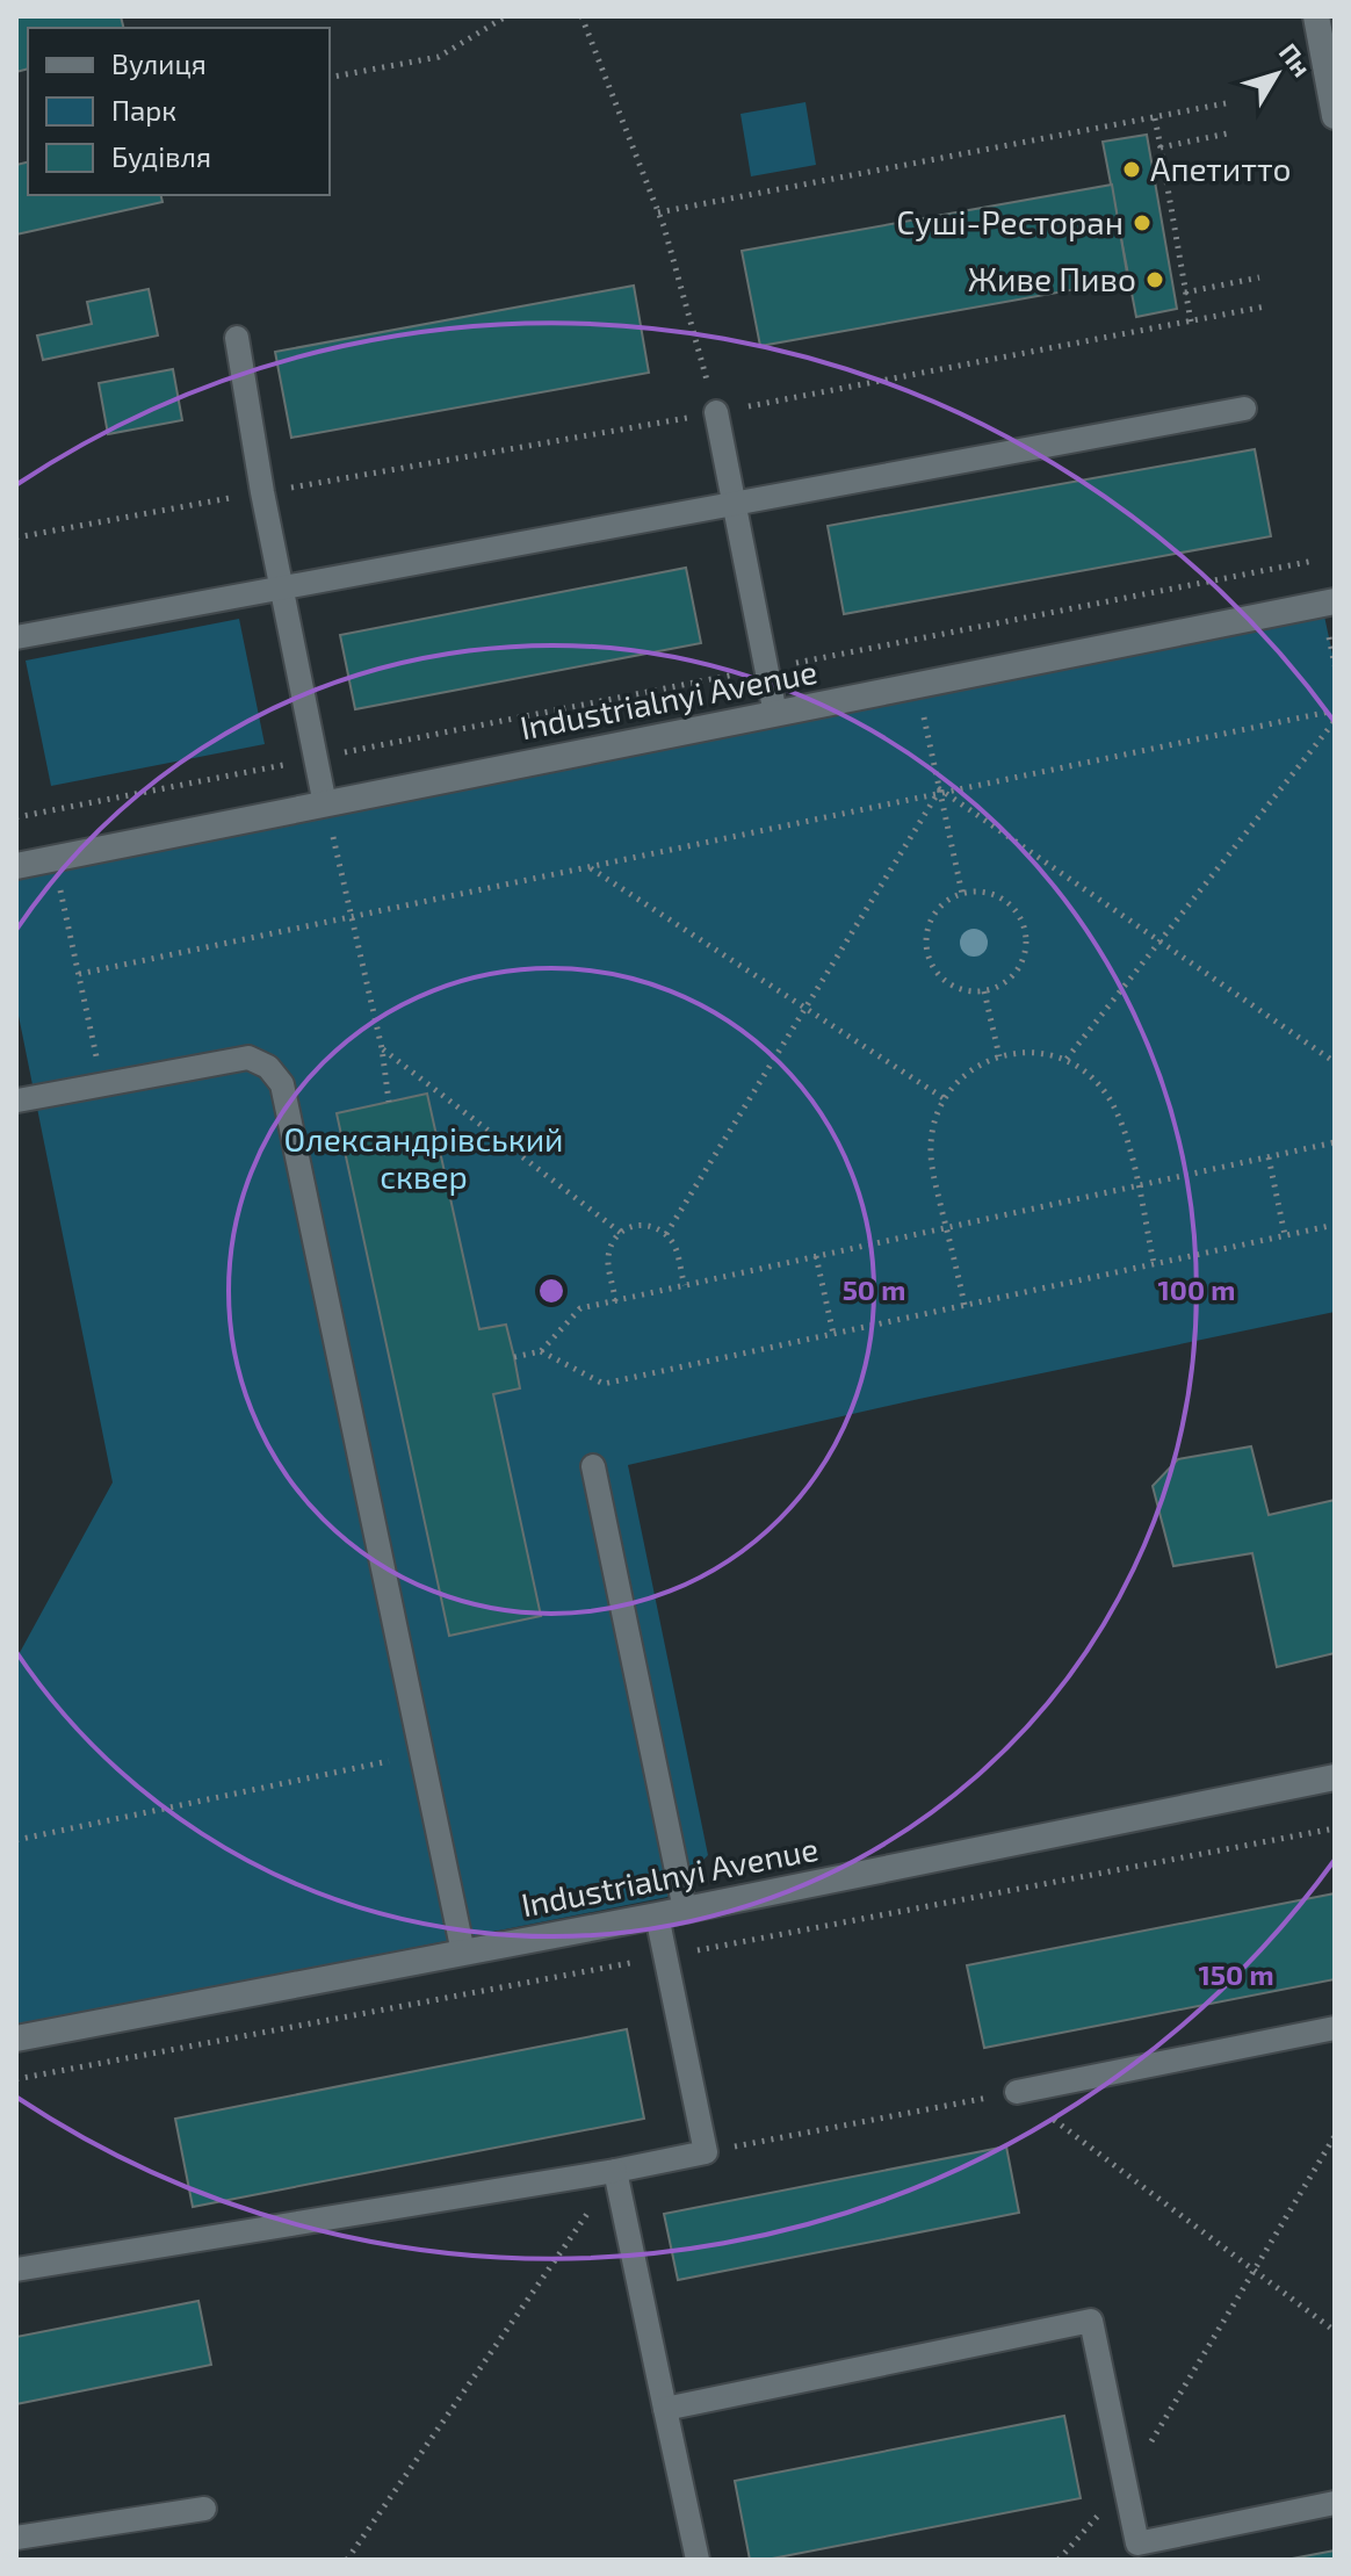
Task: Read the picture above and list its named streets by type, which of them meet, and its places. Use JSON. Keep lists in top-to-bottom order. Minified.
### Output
{"streets":{"street":["Industrialnyi Avenue"]},"parks":["Олександрівський сквер"],"places":["Апетитто","Суші-Ресторан","Живе Пиво"],"legend":["Вулиця","Парк","Будівля"],"north":"top right","rings":["50 m","100 m","150 m"]}
